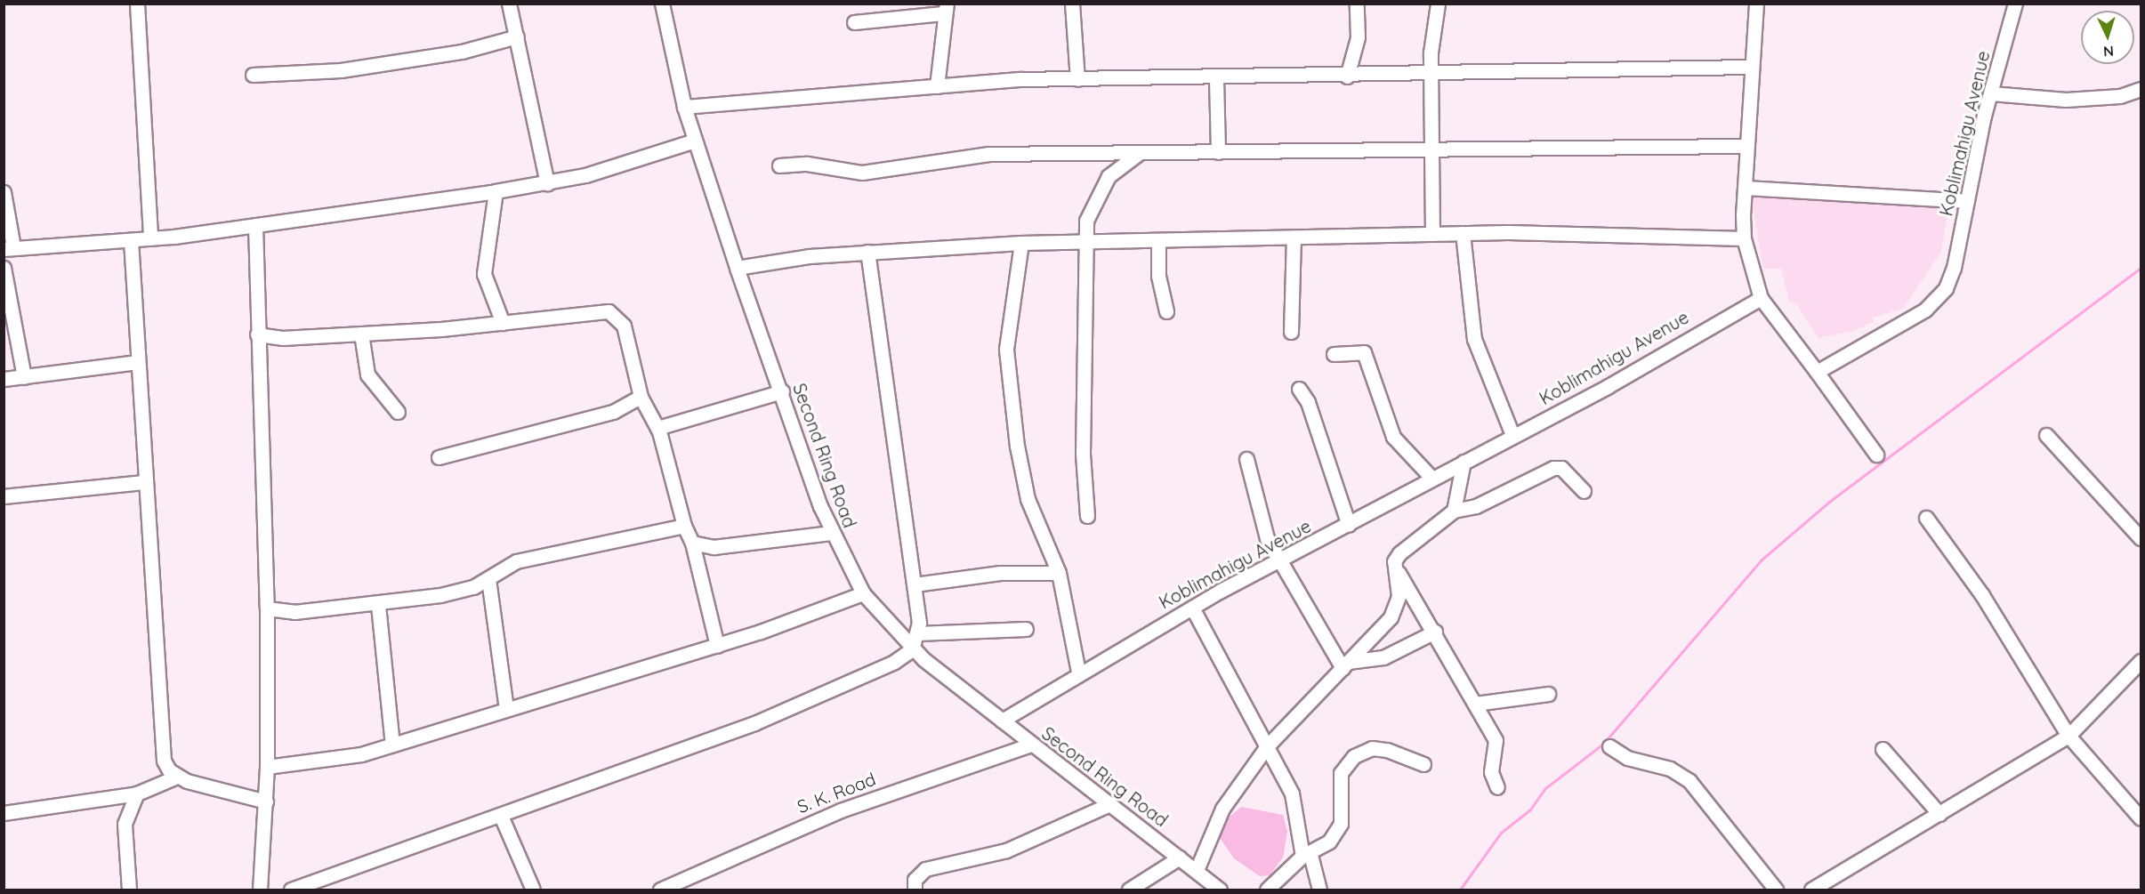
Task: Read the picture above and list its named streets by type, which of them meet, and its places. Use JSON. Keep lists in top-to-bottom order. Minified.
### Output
{"streets":{"street":["Koblimahigu Avenue","Second Ring Road","S. K. Road"]},"crossings":[["Koblimahigu Avenue","Second Ring Road"],["Second Ring Road","S. K. Road"]],"north":"bottom"}
